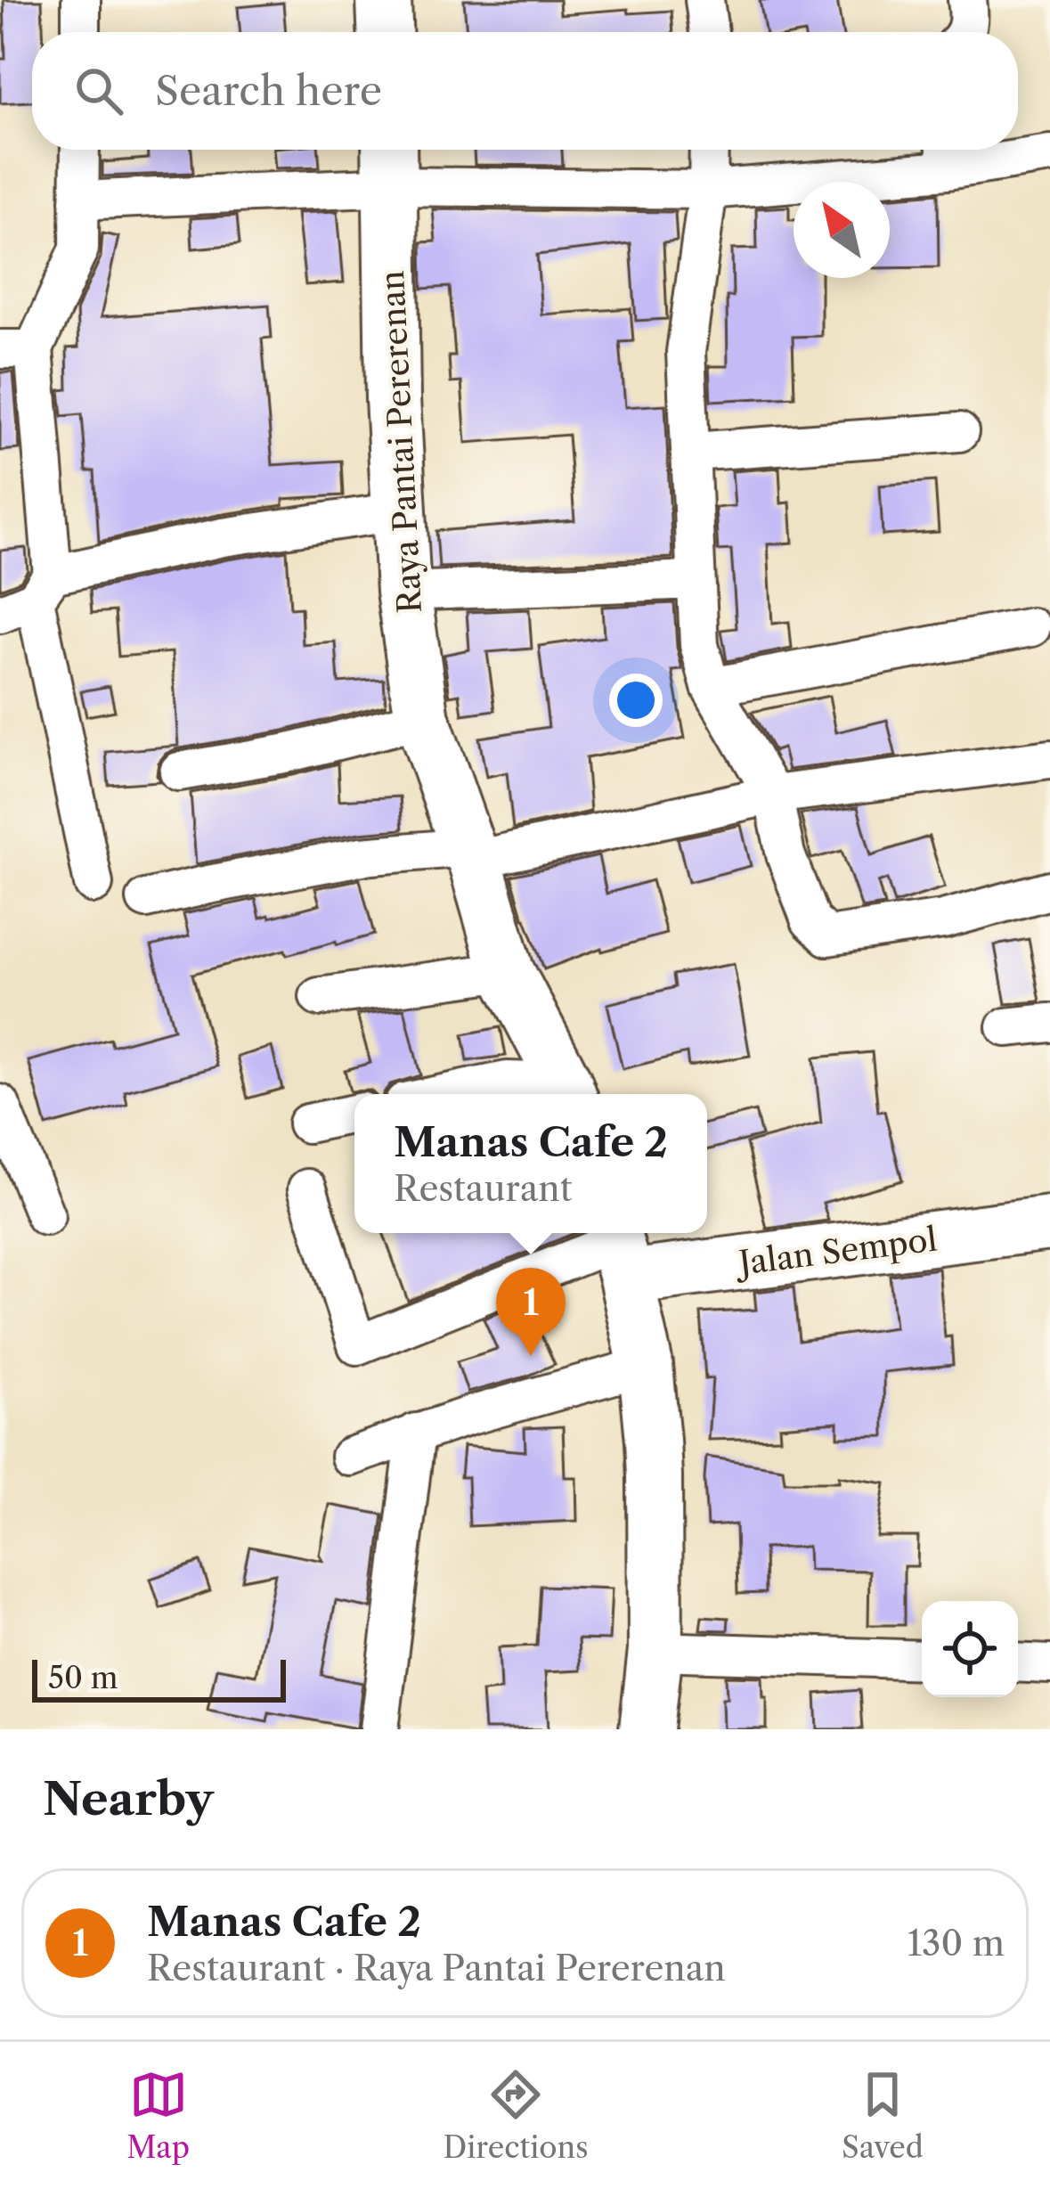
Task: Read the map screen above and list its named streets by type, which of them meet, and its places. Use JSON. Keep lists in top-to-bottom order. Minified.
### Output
{"streets":{"street":["Raya Pantai Pererenan","Jalan Sempol"]},"scale_bar":"50 m","north":"top left","page":{"search":"Search here","popup":["Manas Cafe 2","Restaurant"],"pins":"1","scale":"50 m","heading":"Nearby","list":[{"mark":"1","name":"Manas Cafe 2","note":"Restaurant · Raya Pantai Pererenan","value":"130 m"}],"nav":["Map","Directions","Saved"]}}
